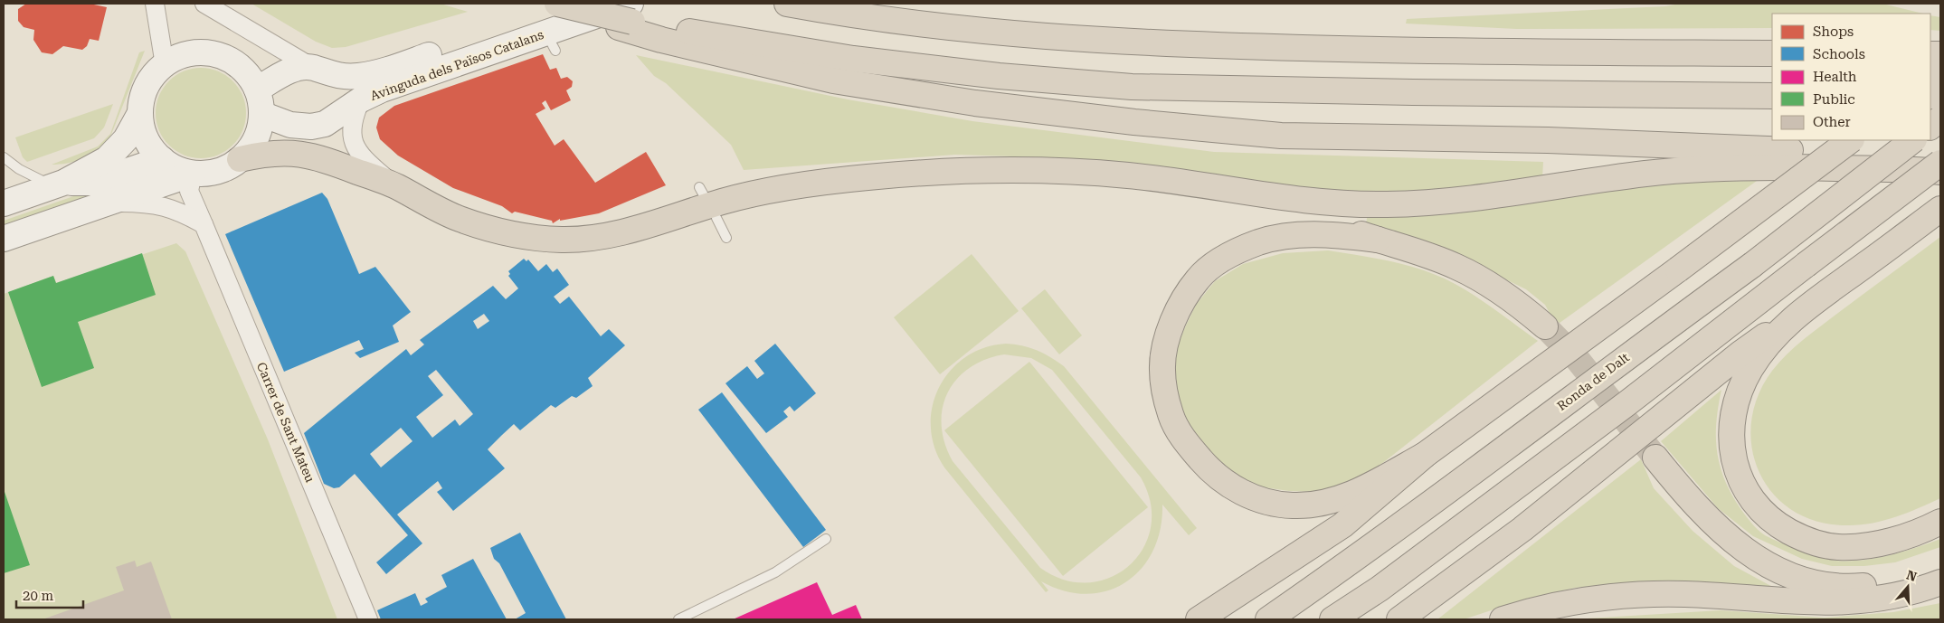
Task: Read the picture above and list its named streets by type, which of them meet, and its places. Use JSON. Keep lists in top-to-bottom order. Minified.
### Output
{"streets":{"highway":["Ronda de Dalt"],"street":["Avinguda dels Països Catalans","Carrer de Sant Mateu"]},"crossings":[["Avinguda dels Països Catalans","Carrer de Sant Mateu"]],"legend":["Shops","Schools","Health","Public","Other"],"scale_bar":"20 m","north":"top"}
